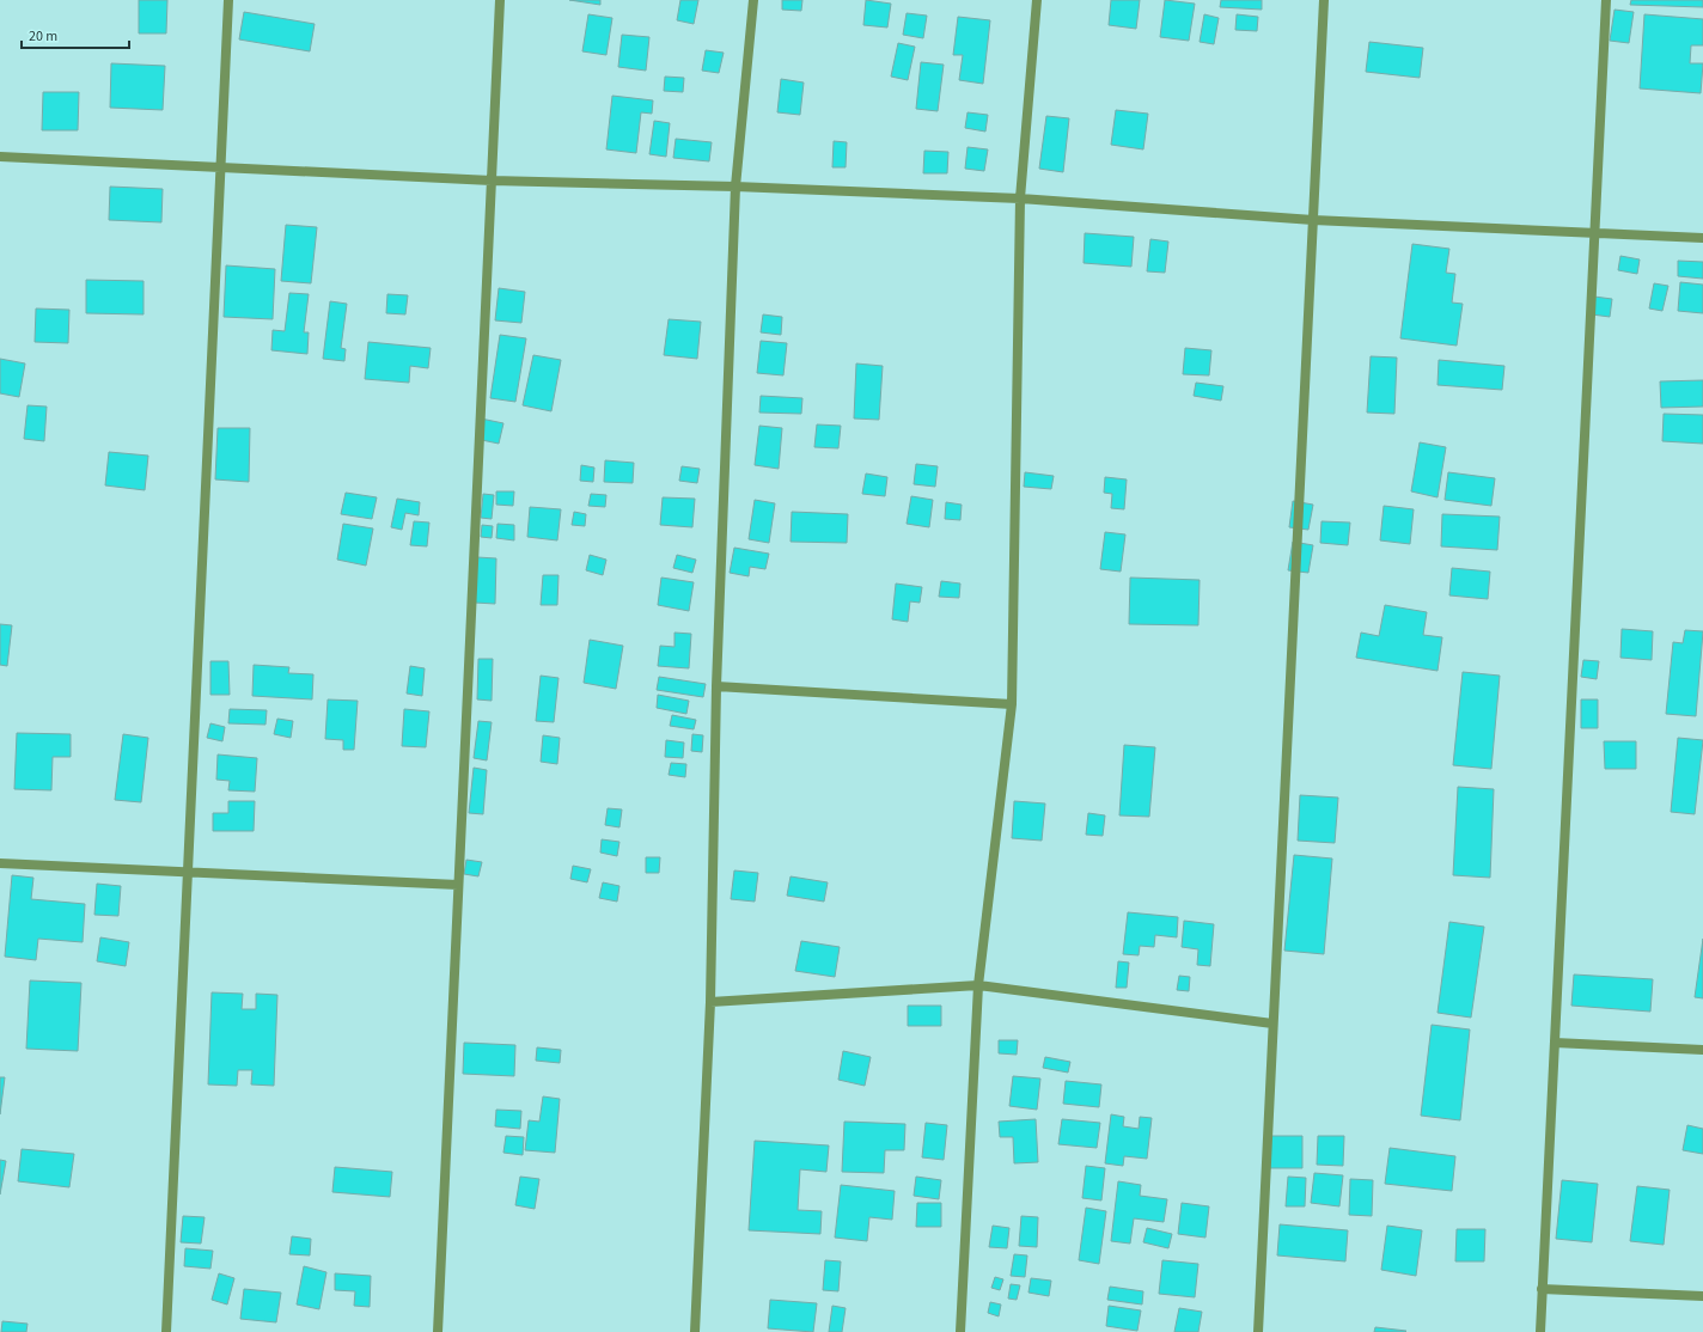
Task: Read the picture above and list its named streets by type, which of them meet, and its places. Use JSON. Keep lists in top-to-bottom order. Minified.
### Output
{"scale_bar":"20 m"}
